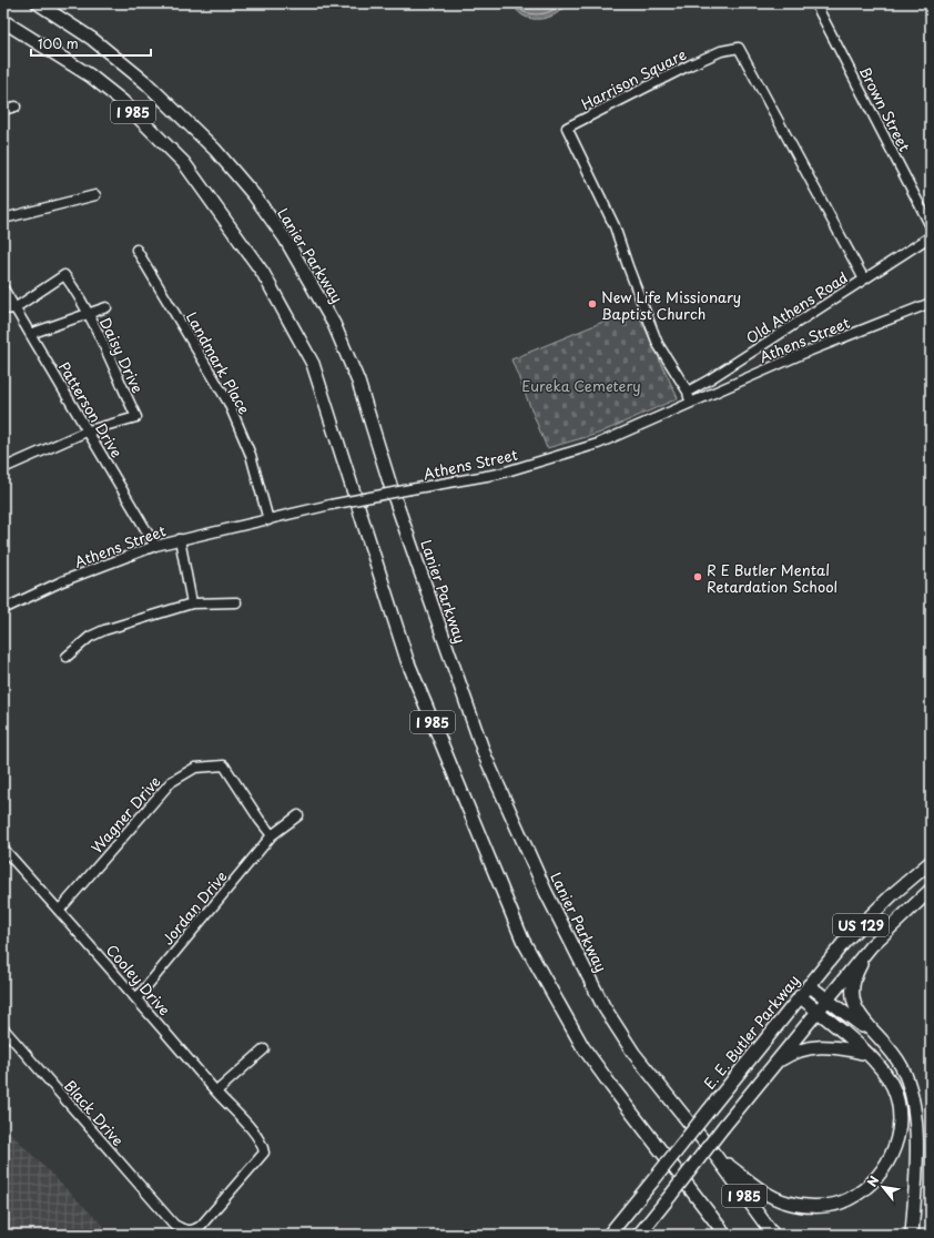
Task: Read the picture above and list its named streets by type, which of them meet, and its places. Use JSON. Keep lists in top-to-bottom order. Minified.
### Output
{"streets":{"highway":["I 985","Lanier Parkway","US 129","E. E. Butler Parkway"],"street":["Harrison Square","Brown Street","Old Athens Road","Athens Street","Daisy Drive","Landmark Place","Patterson Drive","Wagner Drive","Jordan Drive","Cooley Drive","Black Drive"]},"crossings":[["Harrison Square","Old Athens Road"],["Athens Street","Landmark Place"],["Athens Street","Patterson Drive"],["Daisy Drive","Patterson Drive"],["Wagner Drive","Jordan Drive"],["Wagner Drive","Cooley Drive"],["Jordan Drive","Cooley Drive"],["Cooley Drive","Black Drive"]],"parks":["Eureka Cemetery"],"places":["New Life Missionary Baptist Church","R E Butler Mental Retardation School"],"scale_bar":"100 m","north":"top left"}
